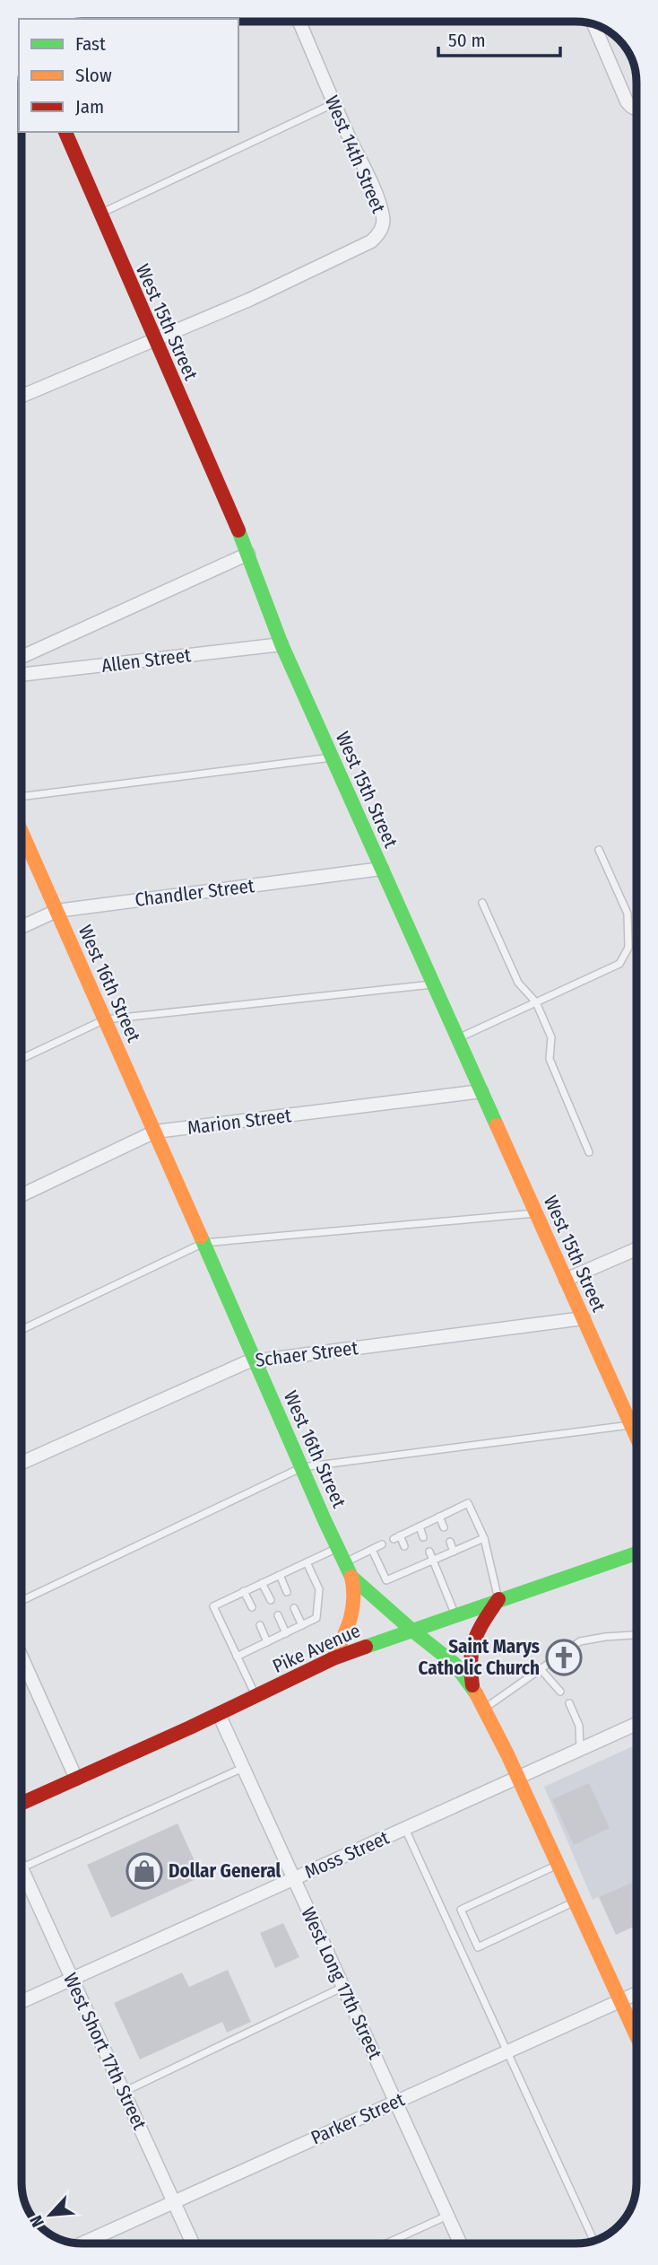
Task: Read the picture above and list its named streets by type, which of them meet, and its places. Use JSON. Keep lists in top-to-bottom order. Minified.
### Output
{"streets":{"street":["West 14th Street","West 15th Street","Allen Street","Chandler Street","West 16th Street","Marion Street","Schaer Street","Pike Avenue","Moss Street","West Long 17th Street","West Short 17th Street","Parker Street"]},"crossings":[["West 14th Street","West 15th Street"],["West 15th Street","Allen Street"],["West 15th Street","Chandler Street"],["West 15th Street","Marion Street"],["West 15th Street","Schaer Street"],["Chandler Street","West 16th Street"],["West 16th Street","Marion Street"],["West 16th Street","Schaer Street"],["West 16th Street","Pike Avenue"],["West 16th Street","Moss Street"],["West 16th Street","Parker Street"],["Pike Avenue","West Long 17th Street"],["Moss Street","West Long 17th Street"],["Moss Street","West Short 17th Street"],["West Long 17th Street","Parker Street"],["West Short 17th Street","Parker Street"]],"places":{"church":["Saint Marys Catholic Church"],"shop":["Dollar General"]},"legend":["Fast","Slow","Jam"],"scale_bar":"50 m","north":"bottom left"}
